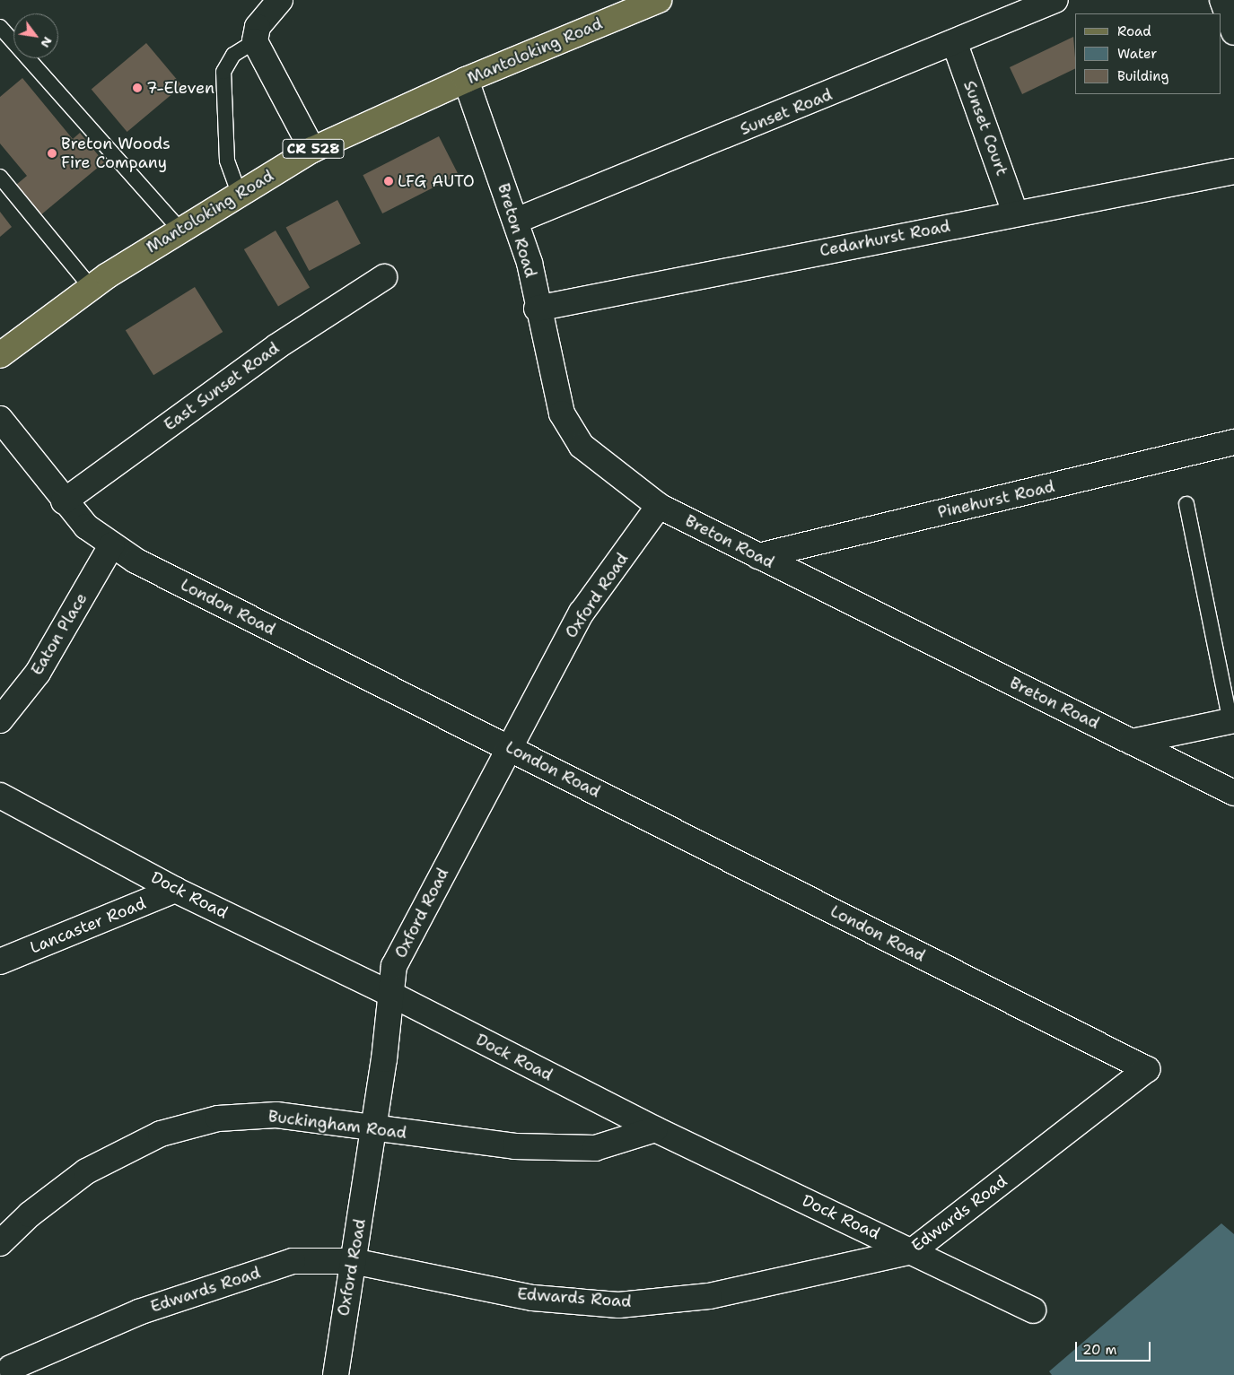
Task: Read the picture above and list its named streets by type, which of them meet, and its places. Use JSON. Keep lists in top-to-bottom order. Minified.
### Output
{"streets":{"main road":["Mantoloking Road","CR 528"],"street":["Sunset Road","Sunset Court","Breton Road","Cedarhurst Road","East Sunset Road","Pinehurst Road","Oxford Road","London Road","Eaton Place","Dock Road","Lancaster Road","Buckingham Road","Edwards Road"]},"crossings":[["Mantoloking Road","Breton Road"],["Sunset Road","Sunset Court"],["Sunset Road","Breton Road"],["Sunset Court","Cedarhurst Road"],["Breton Road","Cedarhurst Road"],["Breton Road","Pinehurst Road"],["Breton Road","Oxford Road"],["East Sunset Road","London Road"],["Oxford Road","London Road"],["Oxford Road","Dock Road"],["Oxford Road","Buckingham Road"],["Oxford Road","Edwards Road"],["London Road","Eaton Place"],["London Road","Edwards Road"],["Dock Road","Lancaster Road"],["Dock Road","Buckingham Road"],["Dock Road","Edwards Road"]],"places":["7-Eleven","Breton Woods Fire Company","LFG AUTO"],"legend":["Road","Water","Building"],"scale_bar":"20 m","north":"bottom right"}
